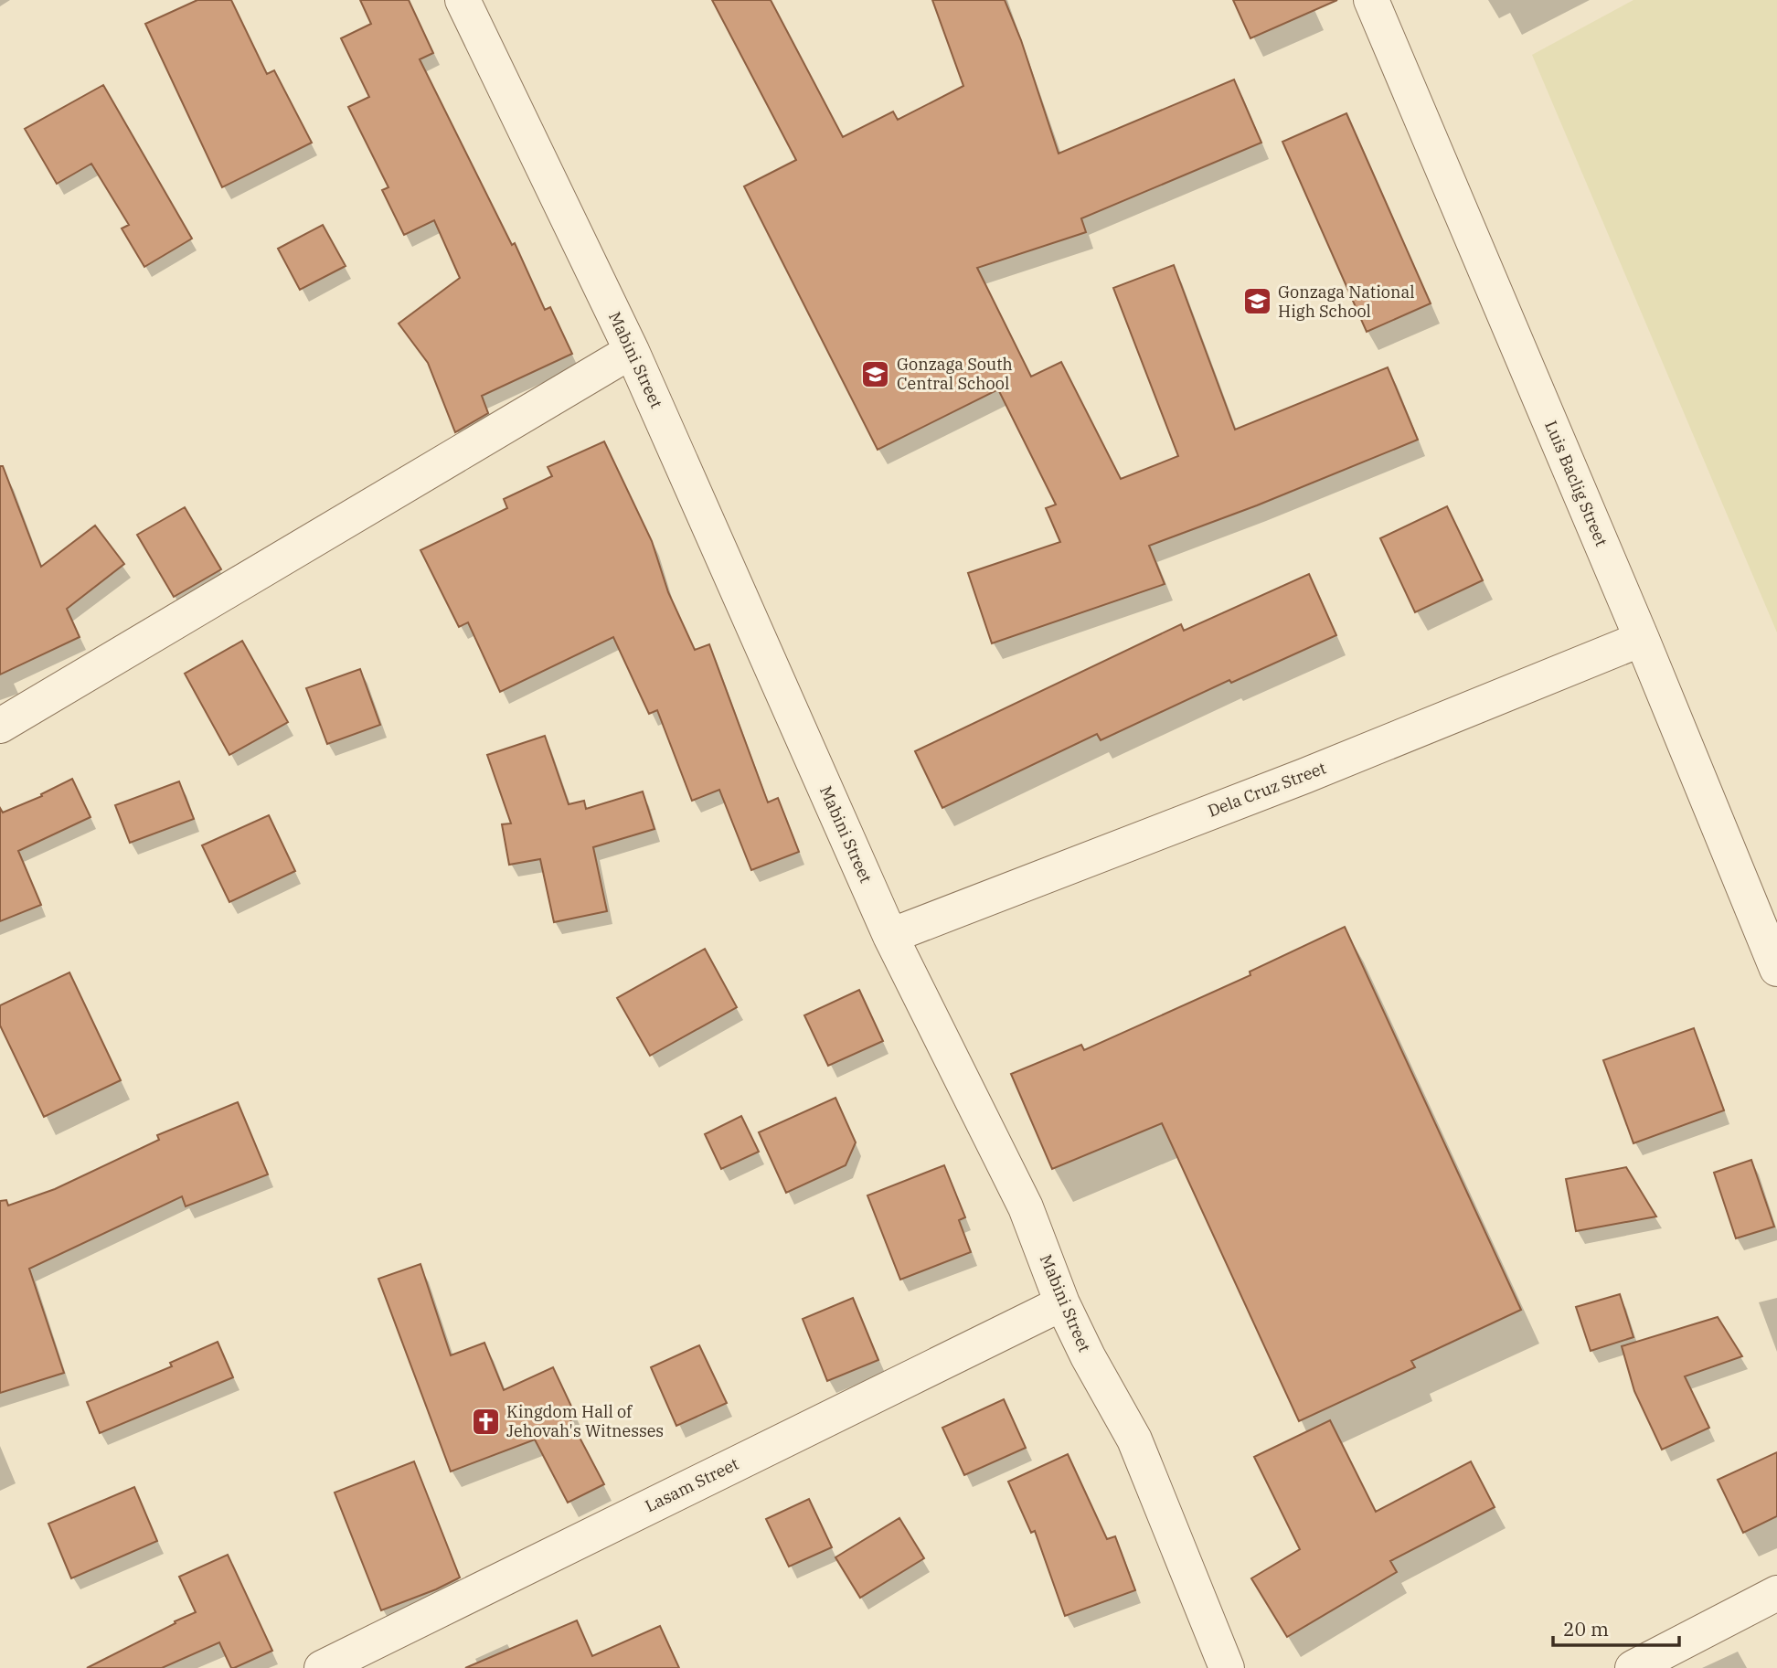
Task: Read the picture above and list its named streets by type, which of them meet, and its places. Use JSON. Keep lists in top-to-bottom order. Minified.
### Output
{"streets":{"street":["Mabini Street","Luis Baclig Street","Dela Cruz Street","Lasam Street"]},"crossings":[["Mabini Street","Dela Cruz Street"],["Mabini Street","Lasam Street"],["Luis Baclig Street","Dela Cruz Street"]],"places":{"school or university":["Gonzaga National High School","Gonzaga South Central School"],"church":["Kingdom Hall of Jehovah's Witnesses"]},"scale_bar":"20 m"}
